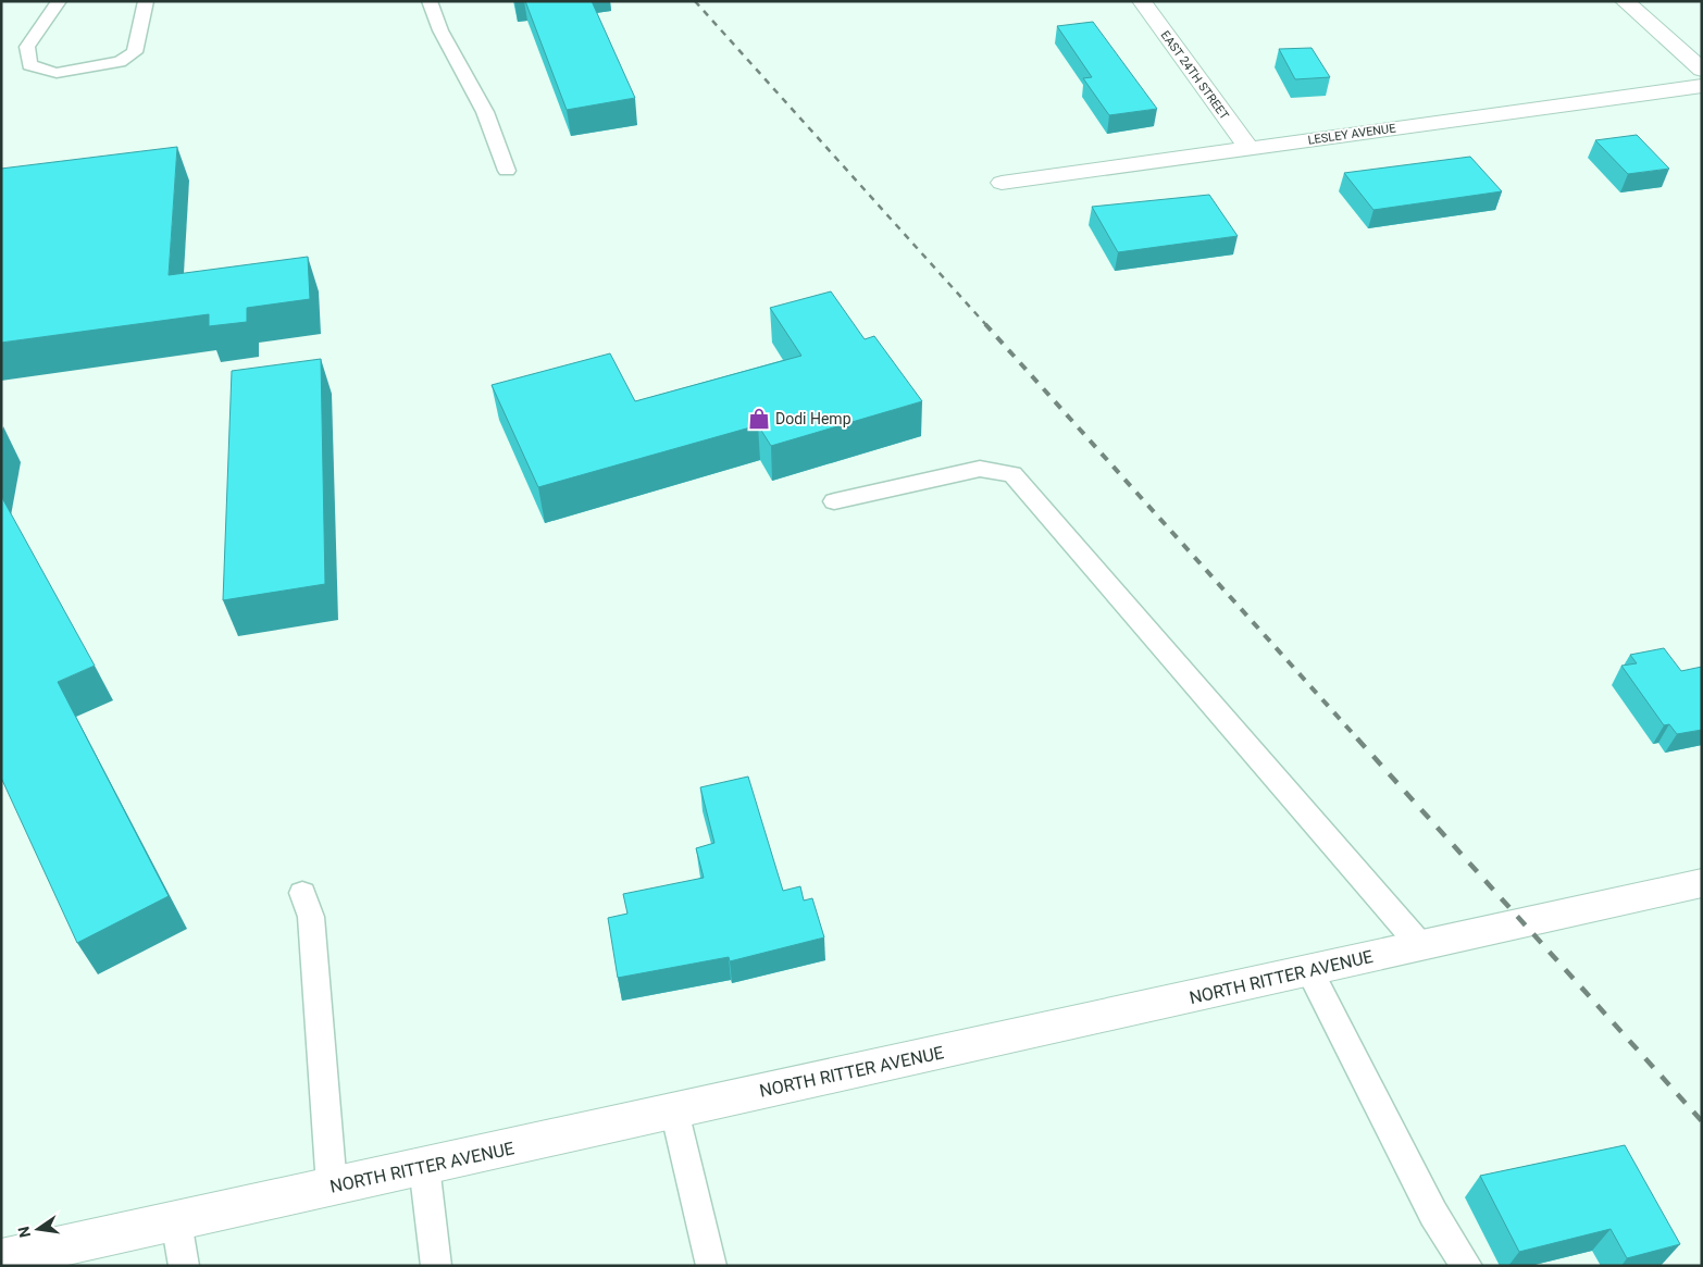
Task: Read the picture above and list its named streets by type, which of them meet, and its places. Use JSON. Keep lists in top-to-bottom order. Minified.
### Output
{"streets":{"street":["EAST 24TH STREET","LESLEY AVENUE","NORTH RITTER AVENUE"]},"crossings":[["EAST 24TH STREET","LESLEY AVENUE"]],"places":{"shop":["Dodi Hemp"]},"north":"left"}
